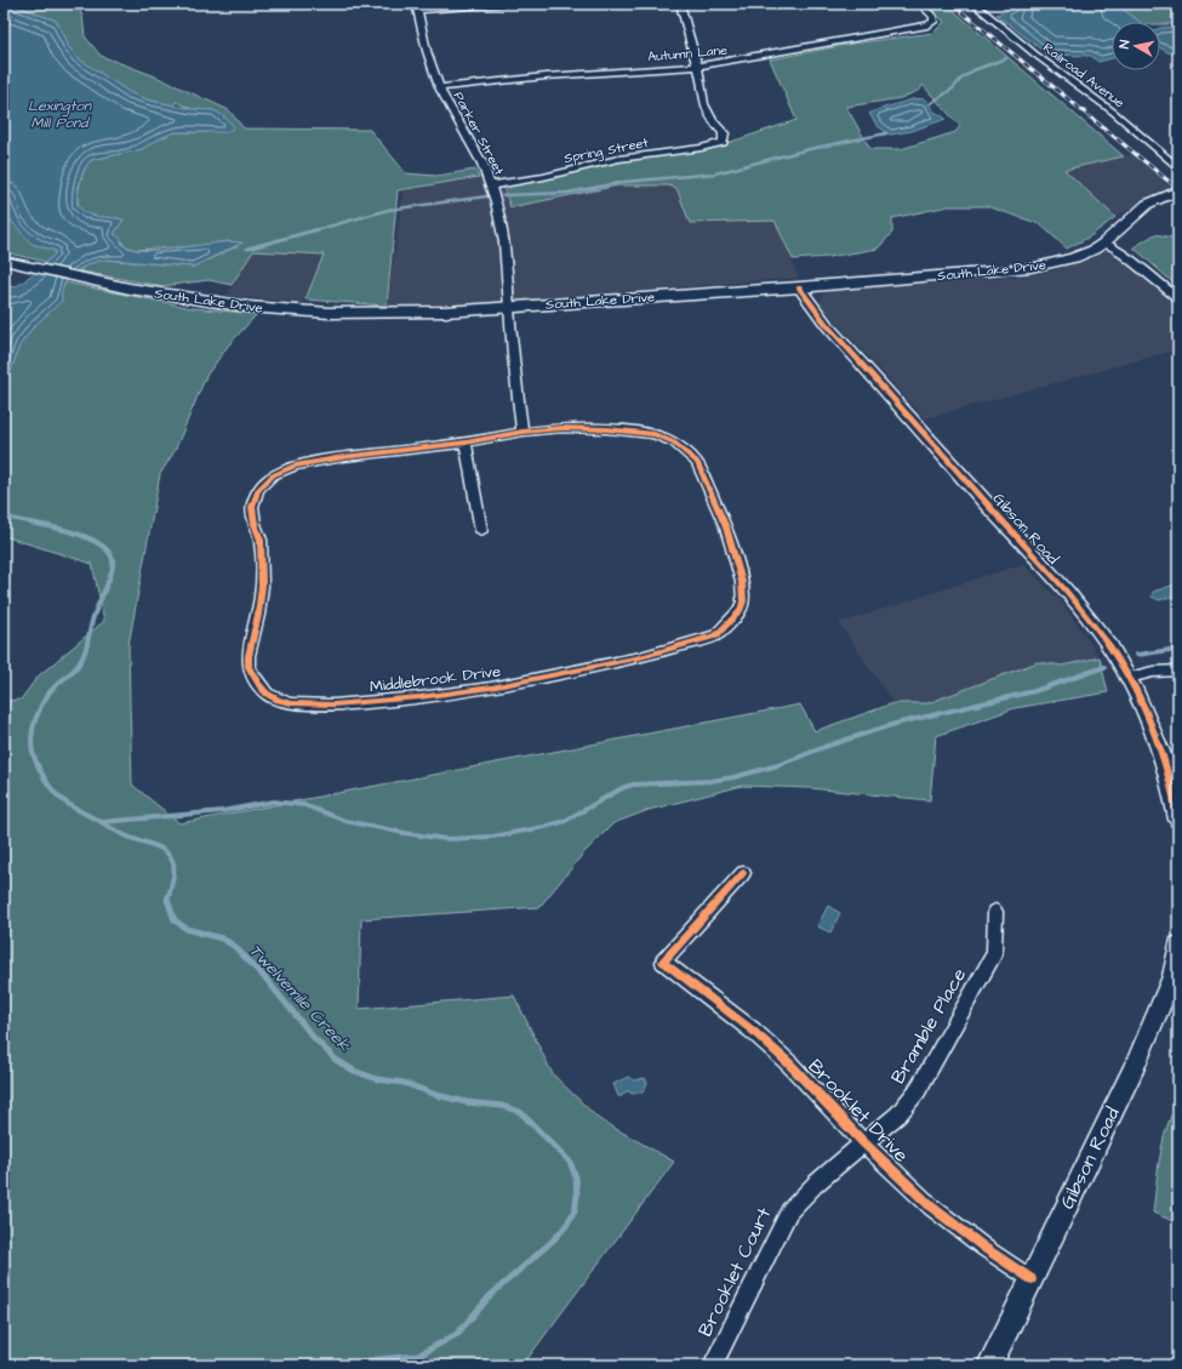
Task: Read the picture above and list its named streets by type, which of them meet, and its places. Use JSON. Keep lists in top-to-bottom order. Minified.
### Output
{"streets":{"main road":["South Lake Drive"],"street":["Autumn Lane","Railroad Avenue","Parker Street","Spring Street","Gibson Road","Middlebrook Drive","Bramble Place","Brooklet Drive","Brooklet Court"]},"crossings":[["Autumn Lane","Parker Street"],["Autumn Lane","Spring Street"],["Parker Street","Spring Street"],["Parker Street","South Lake Drive"],["South Lake Drive","Gibson Road"],["Gibson Road","Brooklet Drive"],["Bramble Place","Brooklet Drive"],["Bramble Place","Brooklet Court"],["Brooklet Drive","Brooklet Court"]],"water":["Lexington Mill Pond","Twelvemile Creek"],"north":"left"}
